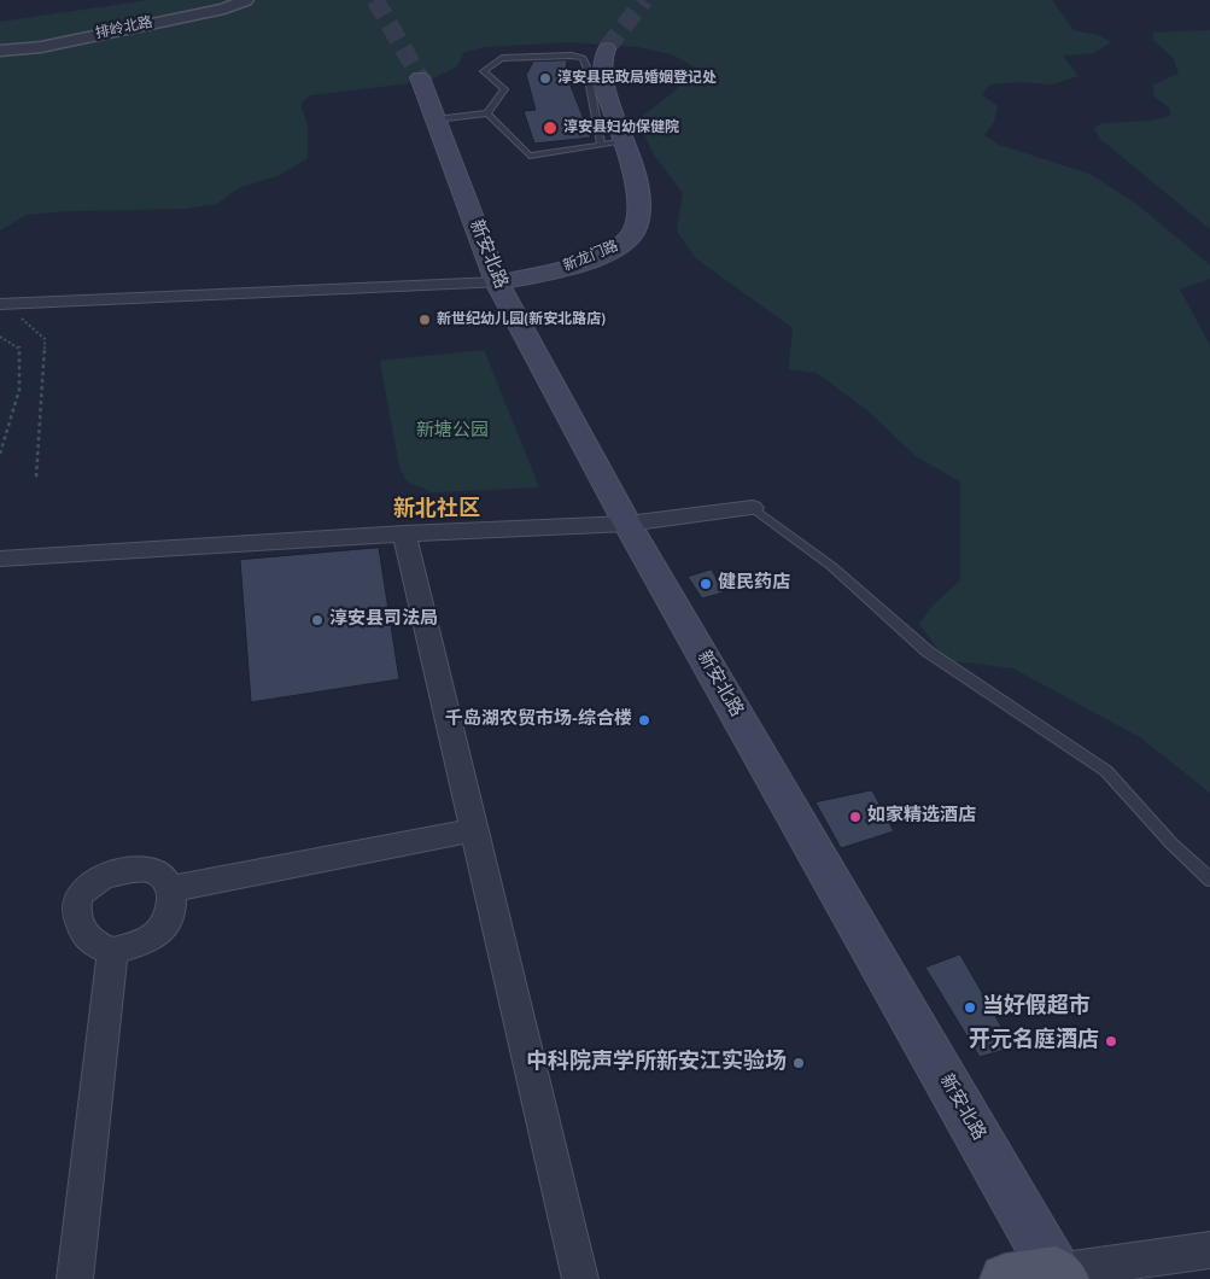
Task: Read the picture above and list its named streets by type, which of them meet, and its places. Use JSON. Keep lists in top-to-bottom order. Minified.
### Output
{"streets":{"main road":["新安北路","新龙门路"],"street":["排岭北路"]},"crossings":[["新安北路","新龙门路"]],"districts":["新北社区"],"parks":["新塘公园"],"places":["淳安县民政局婚姻登记处","淳安县妇幼保健院","新世纪幼儿园(新安北路店)","健民药店","淳安县司法局","千岛湖农贸市场-综合楼","如家精选酒店","当好假超市","开元名庭酒店","中科院声学所新安江实验场"]}
